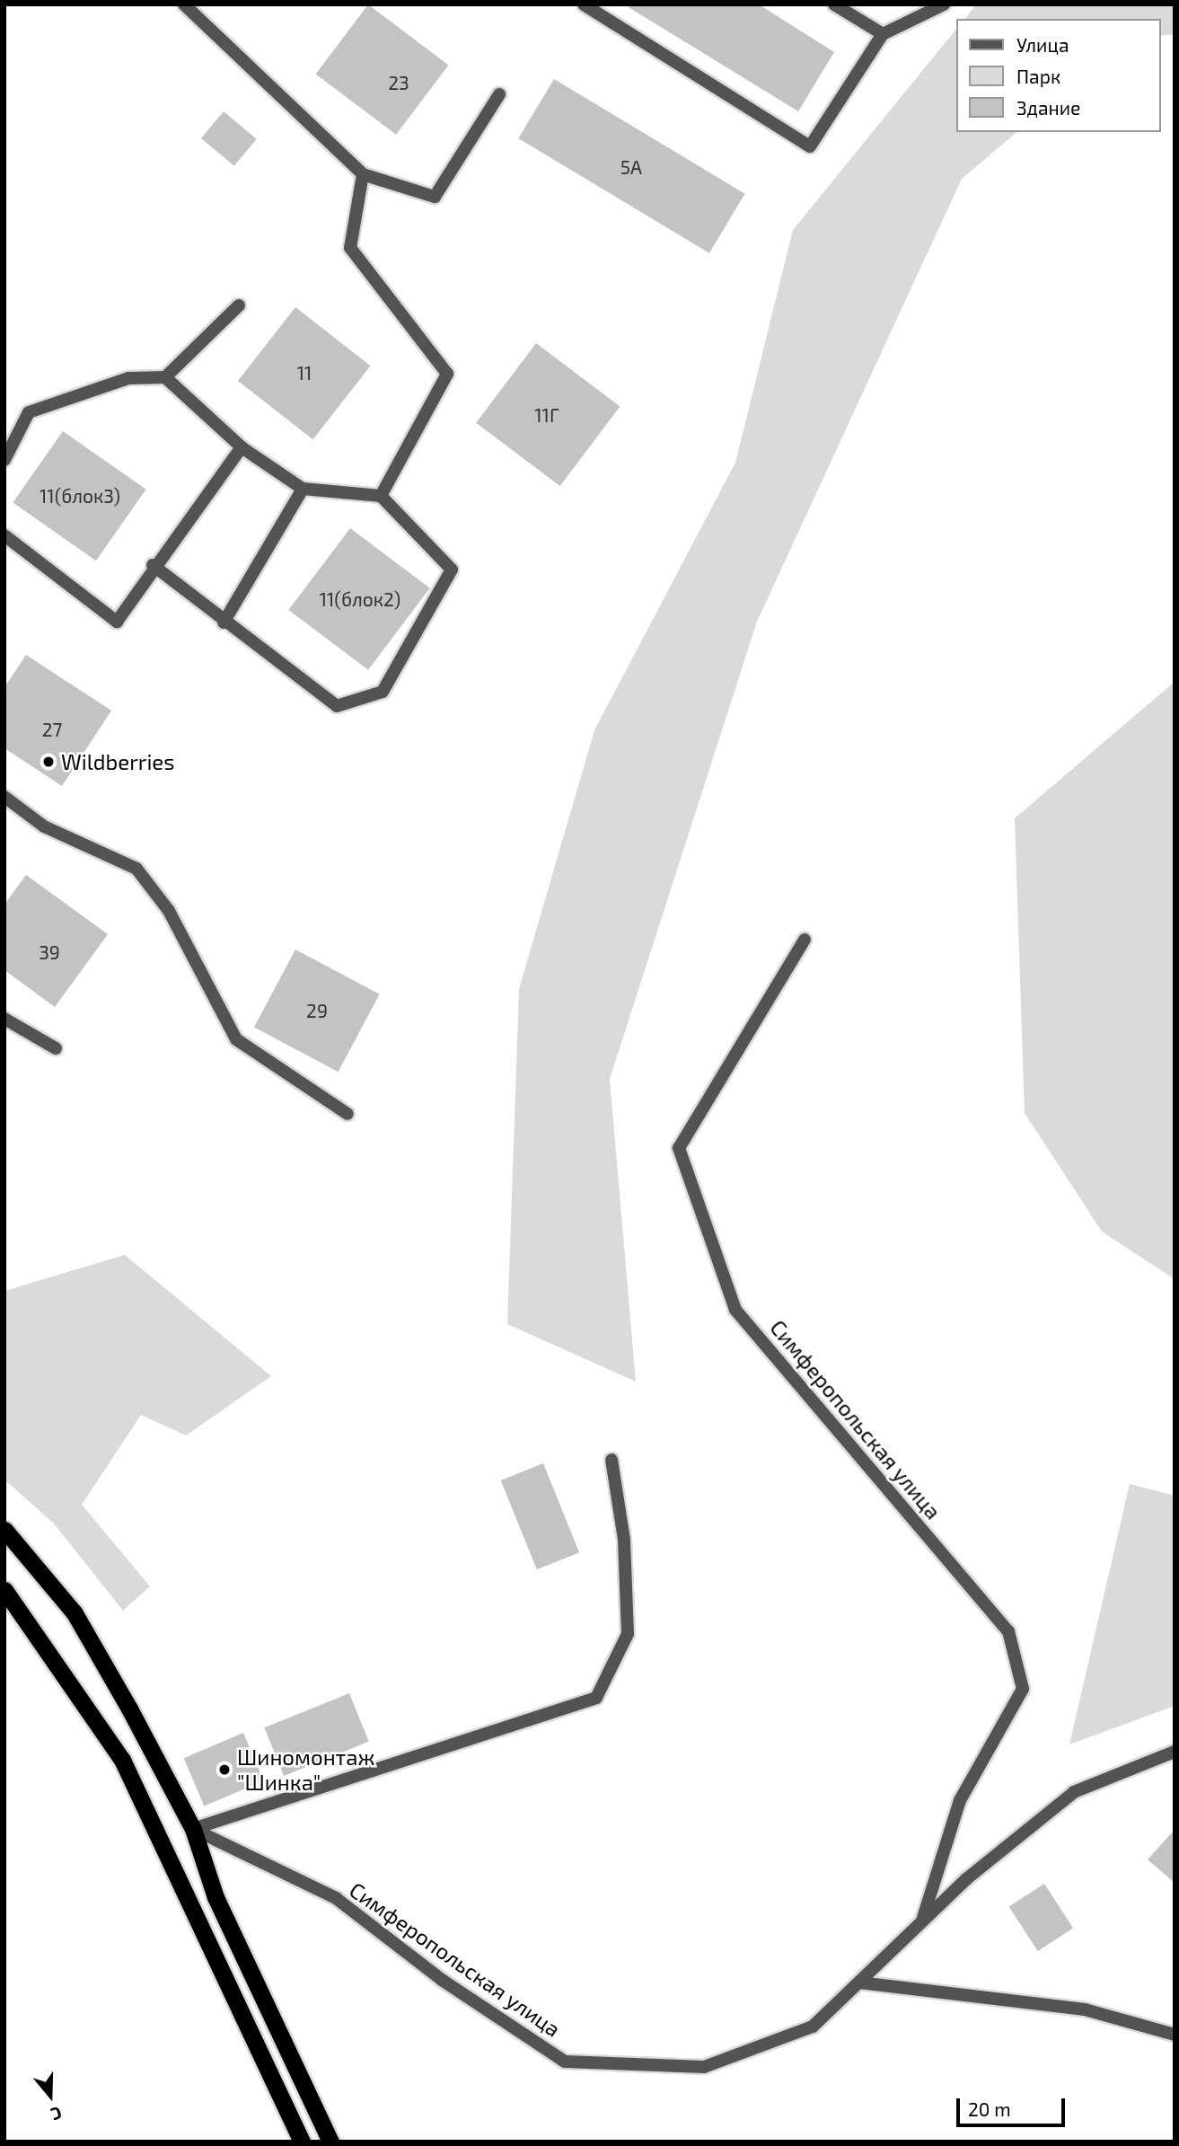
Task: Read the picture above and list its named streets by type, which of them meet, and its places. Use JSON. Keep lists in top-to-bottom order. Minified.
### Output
{"streets":{"street":["Симферопольская улица"]},"places":["Wildberries","Шиномонтаж \"Шинка\""],"house_numbers":["23","5А","11","11Г","11(блок3)","11(блок2)","27","39","29"],"legend":["Улица","Парк","Здание"],"scale_bar":"20 m","north":"bottom"}
